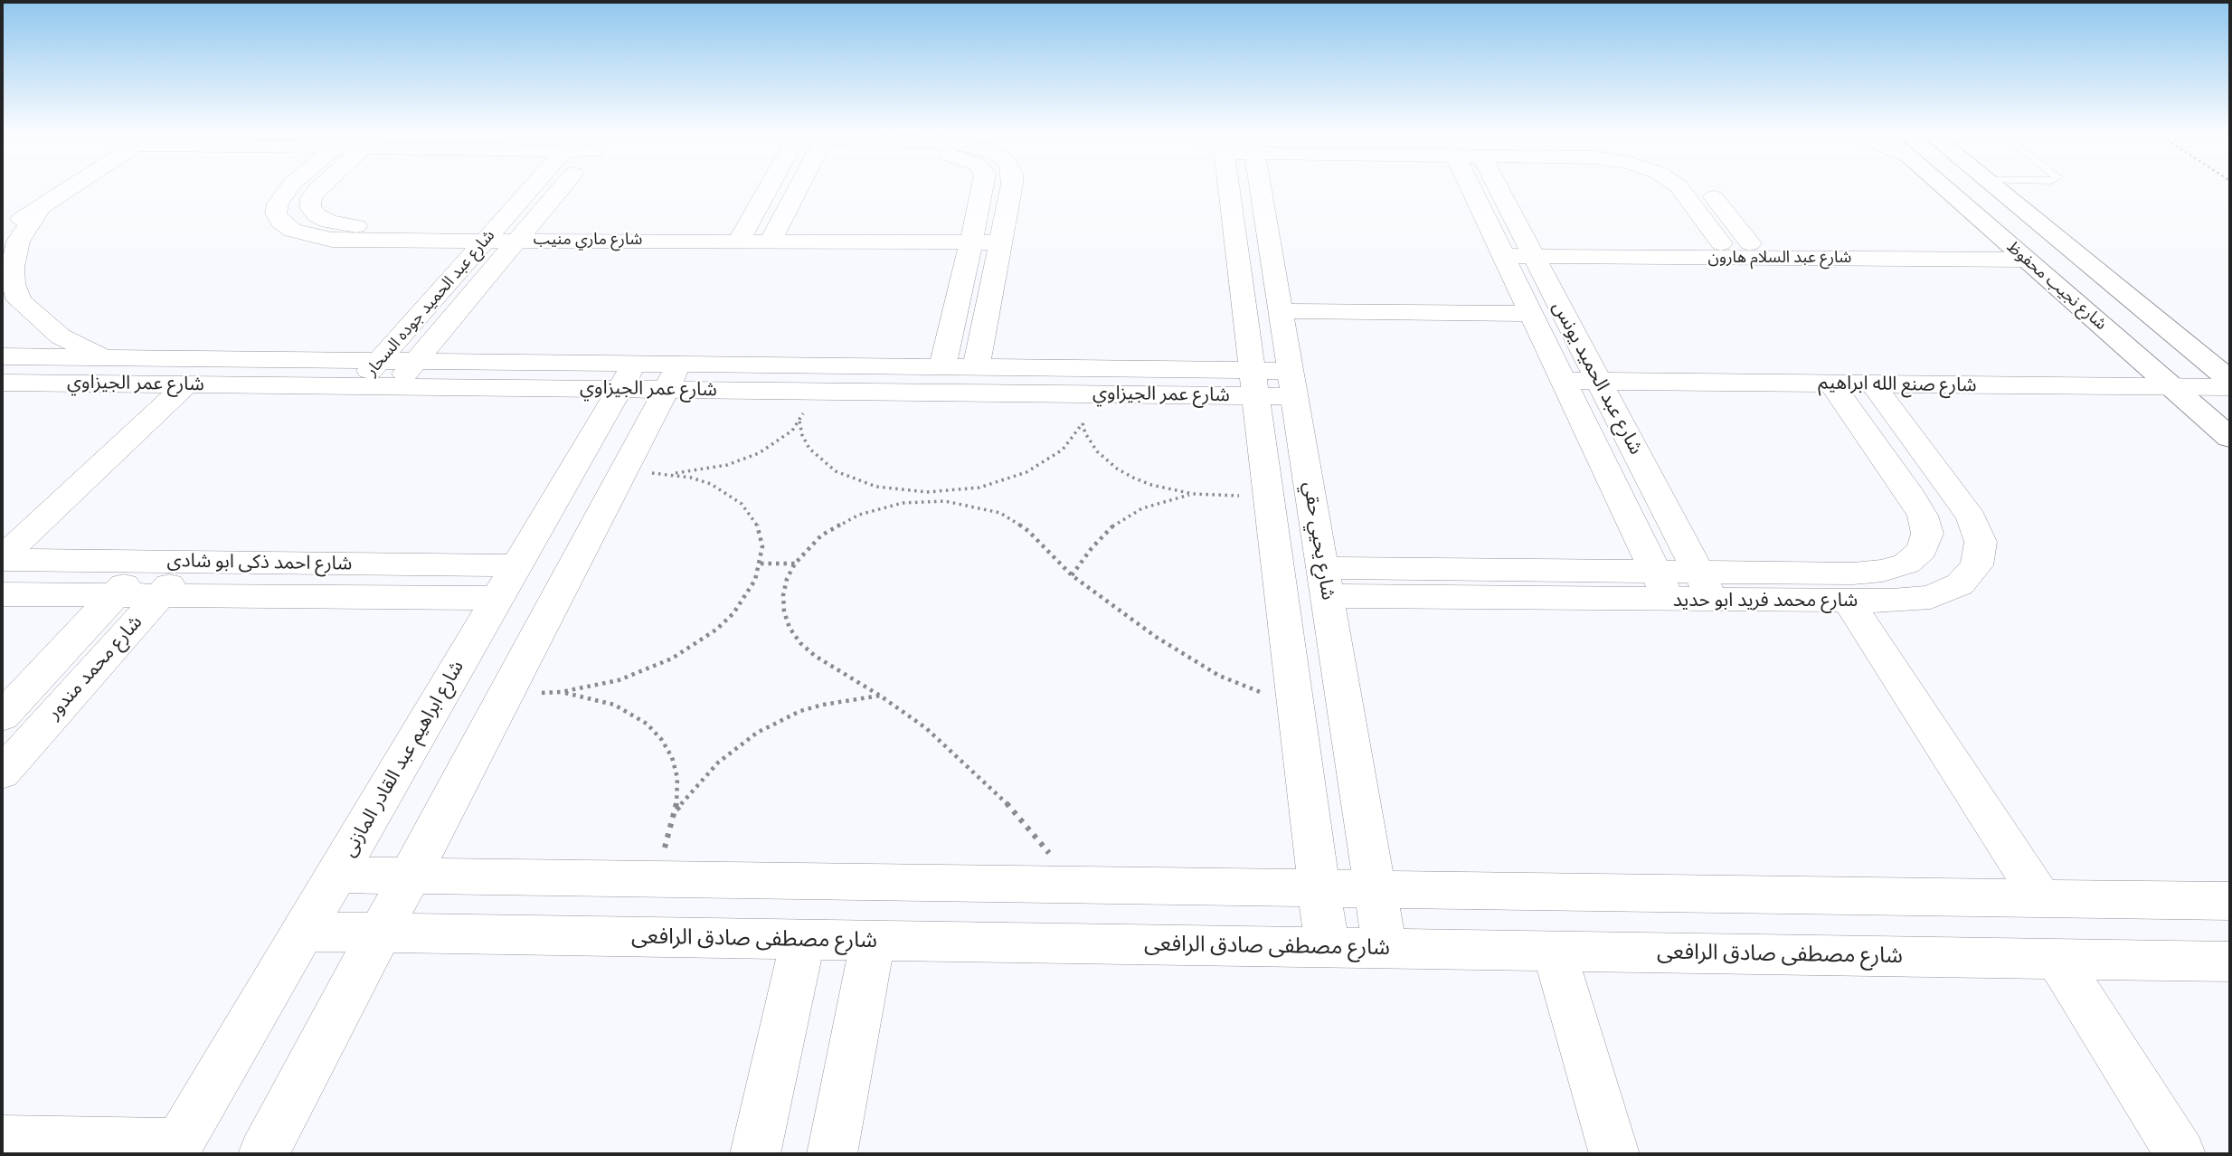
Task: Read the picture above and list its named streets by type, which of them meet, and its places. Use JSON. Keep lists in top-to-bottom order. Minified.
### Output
{"streets":{"street":["شارع ماري منيب","شارع عبد السلام هارون","شارع نجيب محفوظ","شارع عبد الحميد جوده السحار","شارع عبد الحميد يونس","شارع عمر الجيزاوي","شارع صنع الله ابراهيم","شارع يحيي حقي","شارع احمد ذكى ابو شادى","شارع محمد فريد ابو حديد","شارع محمد مندور","شارع ابراهيم عبد القادر المازنى","شارع مصطفى صادق الرافعى"]},"crossings":[["شارع ماري منيب","شارع عبد الحميد جوده السحار"],["شارع عبد السلام هارون","شارع نجيب محفوظ"],["شارع عبد السلام هارون","شارع عبد الحميد يونس"],["شارع نجيب محفوظ","شارع صنع الله ابراهيم"],["شارع عبد الحميد جوده السحار","شارع عمر الجيزاوي"],["شارع عبد الحميد يونس","شارع صنع الله ابراهيم"],["شارع عبد الحميد يونس","شارع محمد فريد ابو حديد"],["شارع عمر الجيزاوي","شارع يحيي حقي"],["شارع عمر الجيزاوي","شارع ابراهيم عبد القادر المازنى"],["شارع صنع الله ابراهيم","شارع محمد فريد ابو حديد"],["شارع يحيي حقي","شارع محمد فريد ابو حديد"],["شارع يحيي حقي","شارع مصطفى صادق الرافعى"],["شارع احمد ذكى ابو شادى","شارع محمد مندور"],["شارع احمد ذكى ابو شادى","شارع ابراهيم عبد القادر المازنى"],["شارع ابراهيم عبد القادر المازنى","شارع مصطفى صادق الرافعى"]]}
